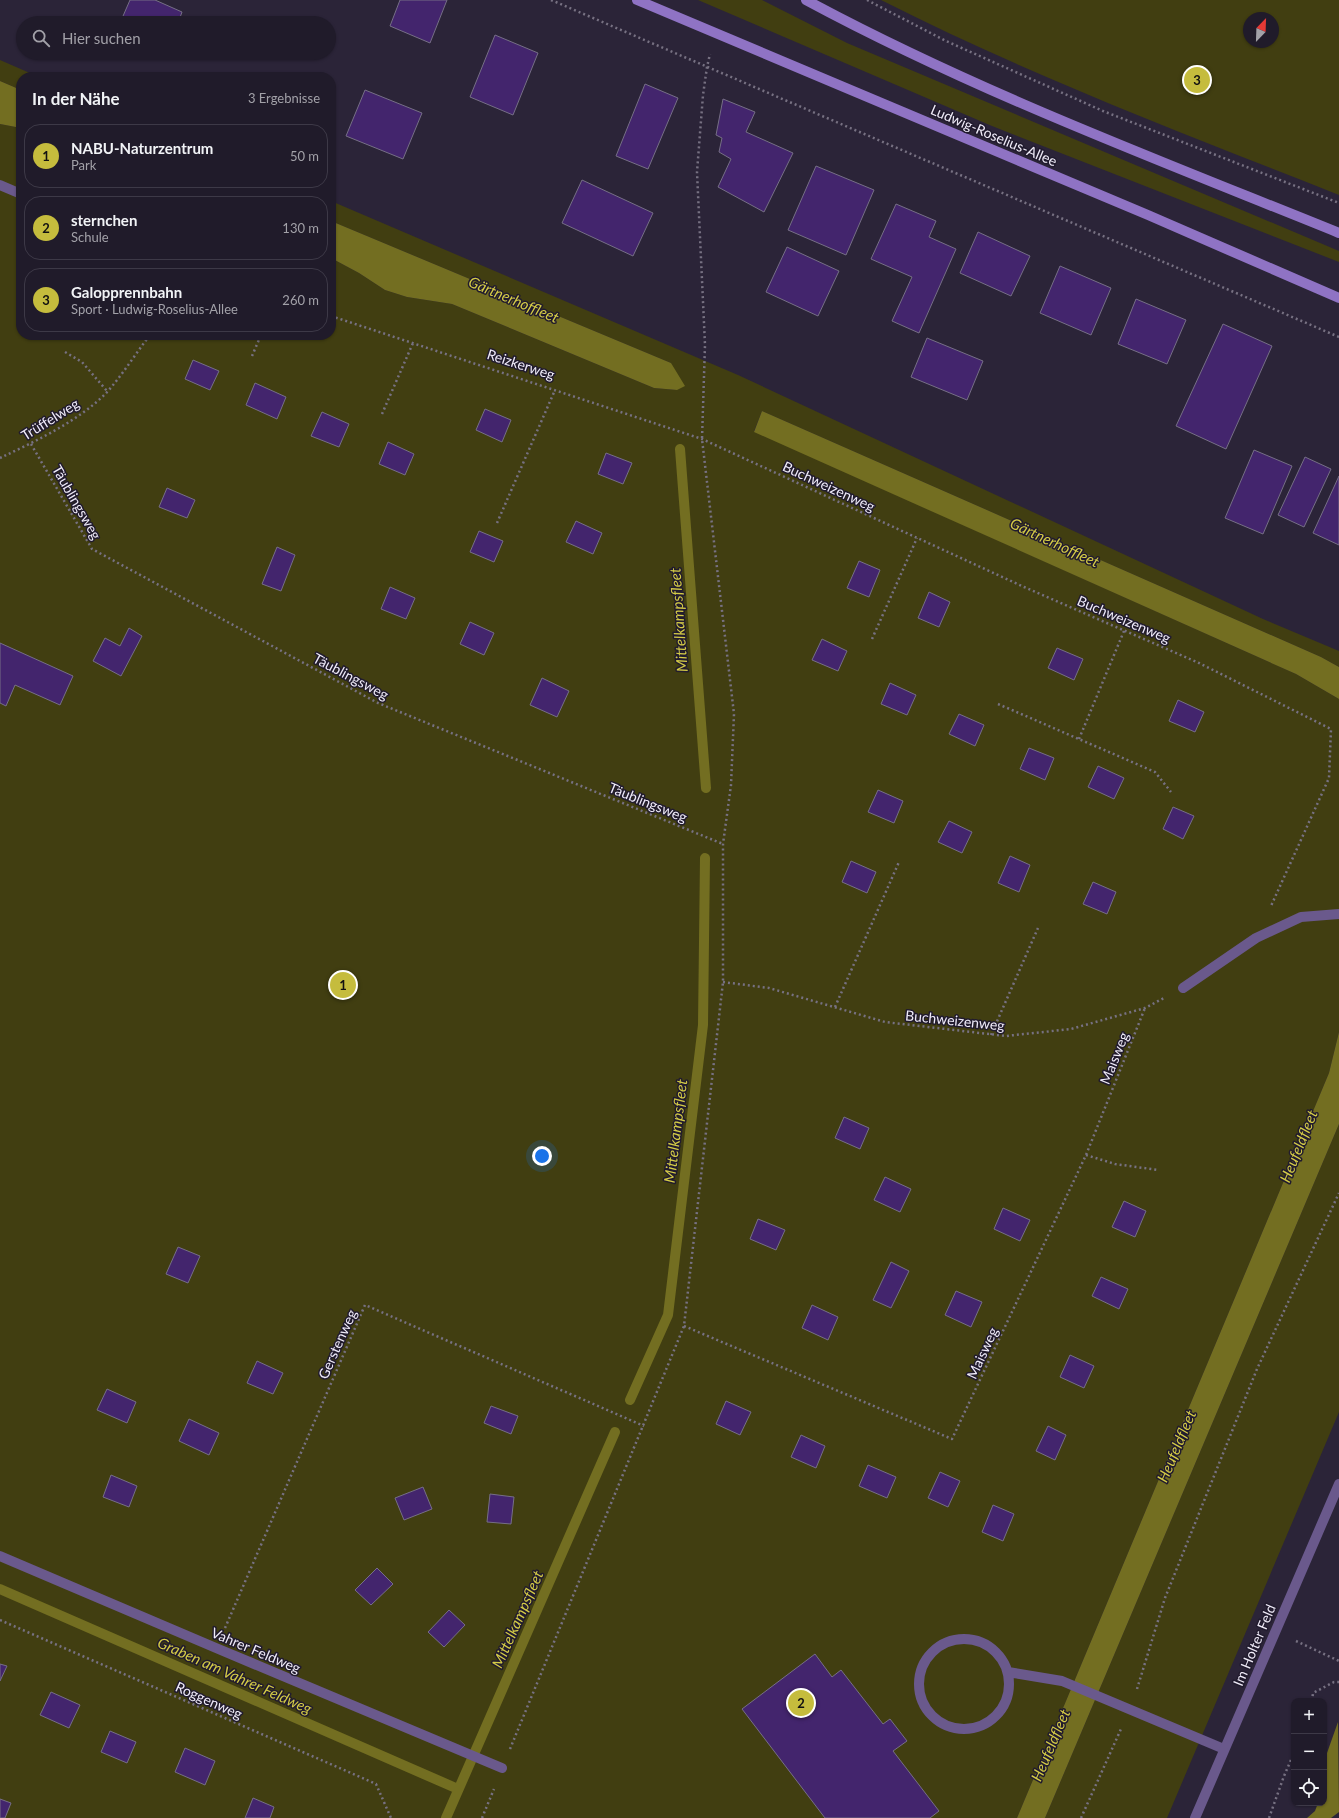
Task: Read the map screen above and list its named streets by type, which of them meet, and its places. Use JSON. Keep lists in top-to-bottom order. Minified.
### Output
{"streets":{"main road":["Ludwig-Roselius-Allee"],"street":["Im Holter Feld","Vahrer Feldweg"],"path":["Reizkerweg","Trüffelweg","Buchweizenweg","Täublingsweg","Maisweg","Gerstenweg","Roggenweg"]},"crossings":[["Reizkerweg","Buchweizenweg"],["Trüffelweg","Täublingsweg"],["Buchweizenweg","Maisweg"],["Gerstenweg","Vahrer Feldweg"]],"water":["Gärtnerhoffleet","Mittelkampsfleet","Heufeldfleet","Graben am Vahrer Feldweg"],"north":"top right","page":{"search":"Hier suchen","pins":["3","1","2"],"heading":["In der Nähe","3 Ergebnisse"],"list":[{"mark":"1","name":"NABU-Naturzentrum","note":"Park","value":"50 m"},{"mark":"2","name":"sternchen","note":"Schule","value":"130 m"},{"mark":"3","name":"Galopprennbahn","note":"Sport · Ludwig-Roselius-Allee","value":"260 m"}],"map_buttons":["+","−"]}}
